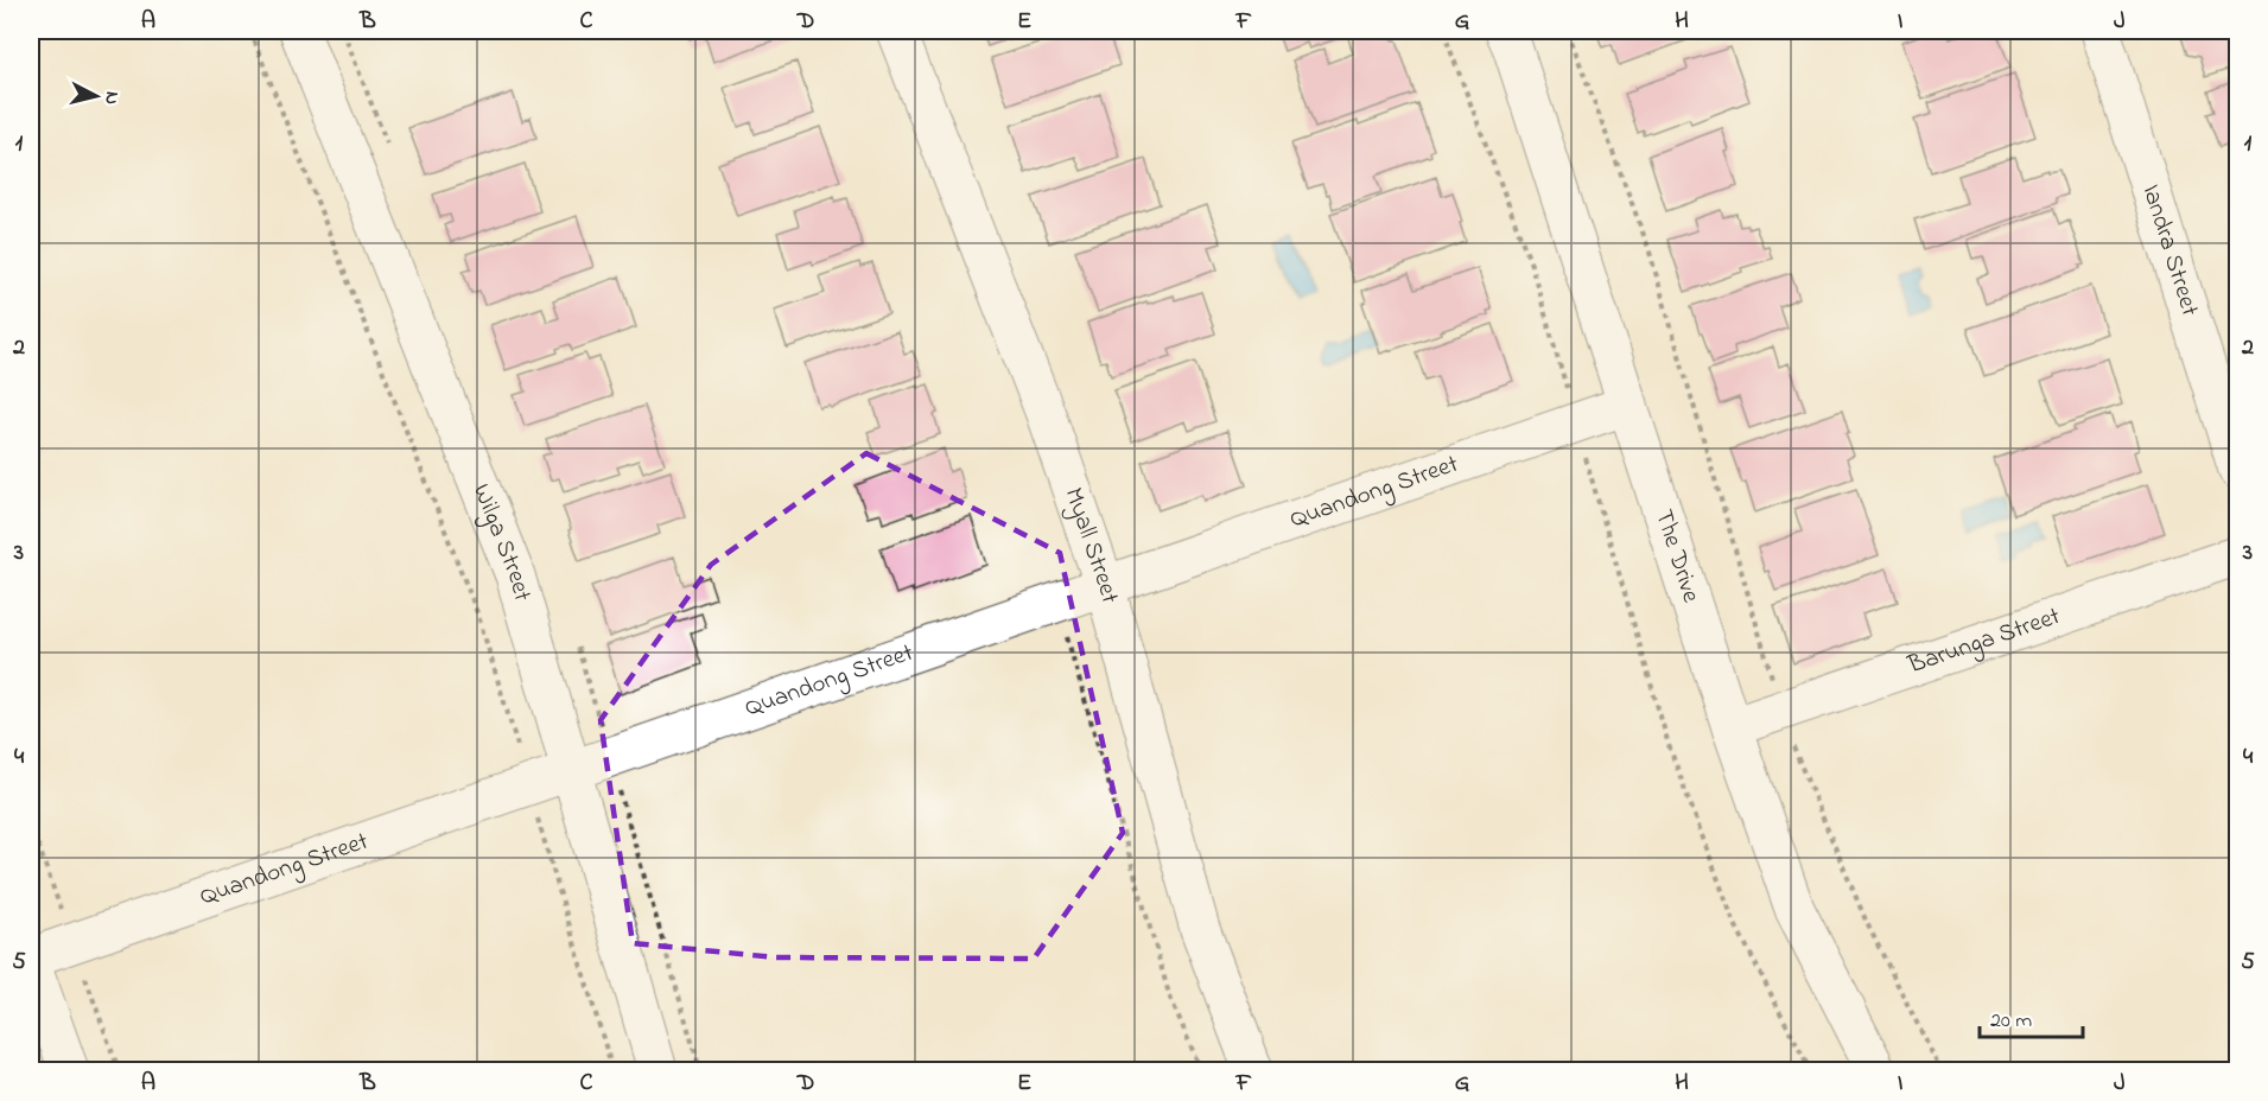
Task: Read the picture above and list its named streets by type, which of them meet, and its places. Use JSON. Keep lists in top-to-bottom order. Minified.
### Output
{"streets":{"street":["Iandra Street","Quandong Street","Wilga Street","Myall Street","The Drive","Barunga Street"]},"crossings":[["Quandong Street","Wilga Street"],["Quandong Street","Myall Street"],["Quandong Street","The Drive"],["The Drive","Barunga Street"]],"scale_bar":"20 m","north":"right","grid":{"columns":["A","B","C","D","E","F","G","H","I","J"],"rows":["1","2","3","4","5"]}}
